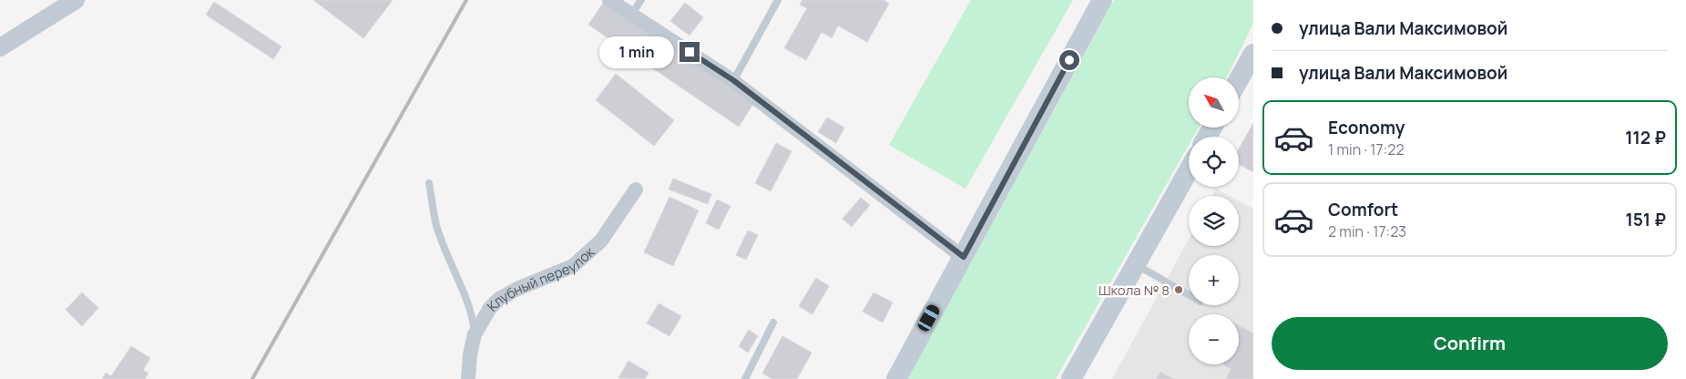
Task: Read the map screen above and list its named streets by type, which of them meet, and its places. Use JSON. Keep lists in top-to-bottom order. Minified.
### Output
{"streets":{"street":["Клубный переулок"]},"places":["Школа № 8"],"north":"top left","page":{"banner":["улица Вали Максимовой","улица Вали Максимовой"],"bubble":"1 min","map_buttons":["+","−"],"list":[{"name":"Economy","note":"1 min · 17:22","value":"112 ₽"},{"name":"Comfort","note":"2 min · 17:23","value":"151 ₽"}],"buttons":"Confirm"}}
